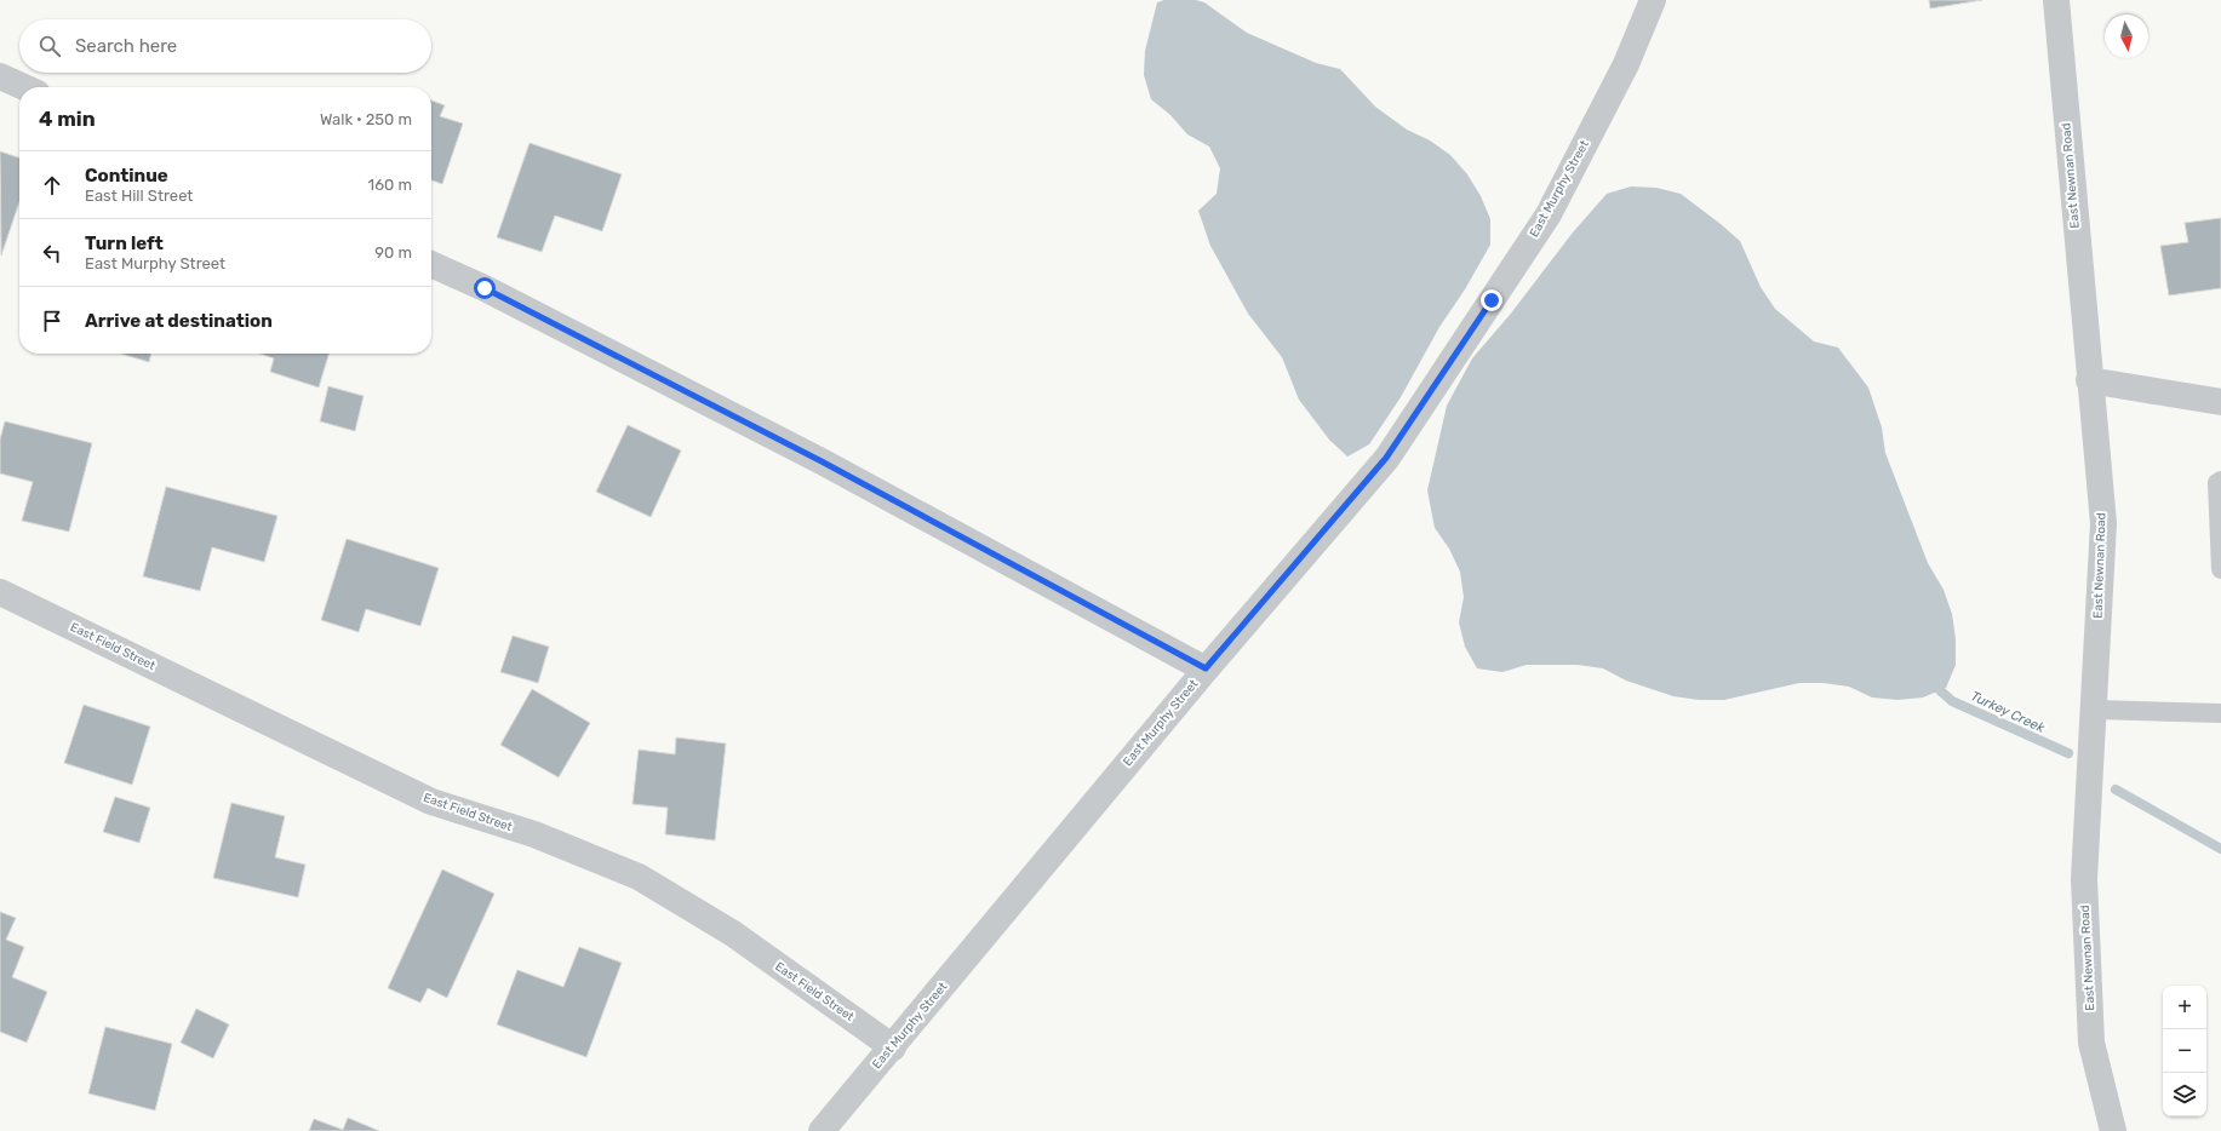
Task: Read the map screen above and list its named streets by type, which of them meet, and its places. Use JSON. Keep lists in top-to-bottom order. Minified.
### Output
{"streets":{"street":["East Newnan Road","East Murphy Street","East Field Street"]},"crossings":[["East Murphy Street","East Field Street"]],"water":["Turkey Creek"],"north":"bottom","page":{"search":"Search here","heading":["4 min","Walk · 250 m"],"list":[["Continue","East Hill Street","160 m"],["Turn left","East Murphy Street","90 m"],"Arrive at destination"],"map_buttons":["+","−"]}}
